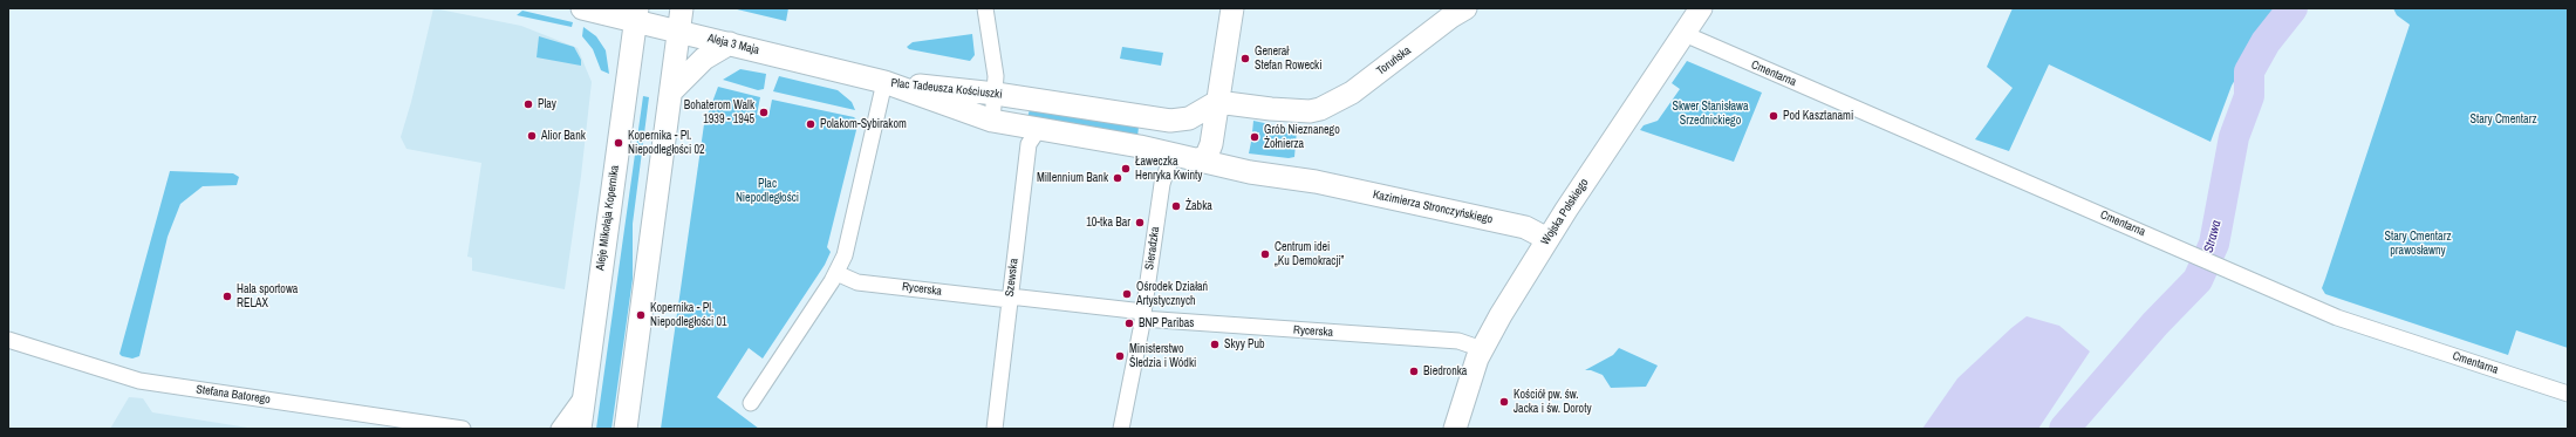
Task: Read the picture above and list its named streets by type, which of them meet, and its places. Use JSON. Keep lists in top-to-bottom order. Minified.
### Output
{"streets":{"street":["Aleja 3 Maja","Toruńska","Cmentarna","Plac Tadeusza Kościuszki","Kazimierza Stronczyńskiego","Wojska Polskiego","Aleje Mikołaja Kopernika","Sieradzka","Szewska","Rycerska","Stefana Batorego"]},"crossings":[["Aleja 3 Maja","Plac Tadeusza Kościuszki"],["Aleja 3 Maja","Aleje Mikołaja Kopernika"],["Toruńska","Plac Tadeusza Kościuszki"],["Cmentarna","Wojska Polskiego"],["Plac Tadeusza Kościuszki","Kazimierza Stronczyńskiego"],["Plac Tadeusza Kościuszki","Sieradzka"],["Plac Tadeusza Kościuszki","Szewska"],["Kazimierza Stronczyńskiego","Wojska Polskiego"],["Wojska Polskiego","Rycerska"],["Sieradzka","Rycerska"],["Szewska","Rycerska"]],"water":["Strawa"],"parks":["Skwer Stanisława Srzednickiego","Stary Cmentarz","Plac Niepodległości","Stary Cmentarz prawosławny"],"places":["Generał Stefan Rowecki","Play","Bohaterom Walk 1939 - 1945","Pod Kasztanami","Polakom-Sybirakom","Alior Bank","Grób Nieznanego Żołnierza","Kopernika - Pl. Niepodległości 02","Ławeczka Henryka Kwinty","Millennium Bank","Żabka","10-tka Bar","Centrum idei „Ku Demokracji”","Ośrodek Działań Artystycznych","Hala sportowa RELAX","Kopernika - Pl. Niepodległości 01","BNP Paribas","Skyy Pub","Ministerstwo Śledzia i Wódki","Biedronka","Kościół pw. św. Jacka i św. Doroty"]}
